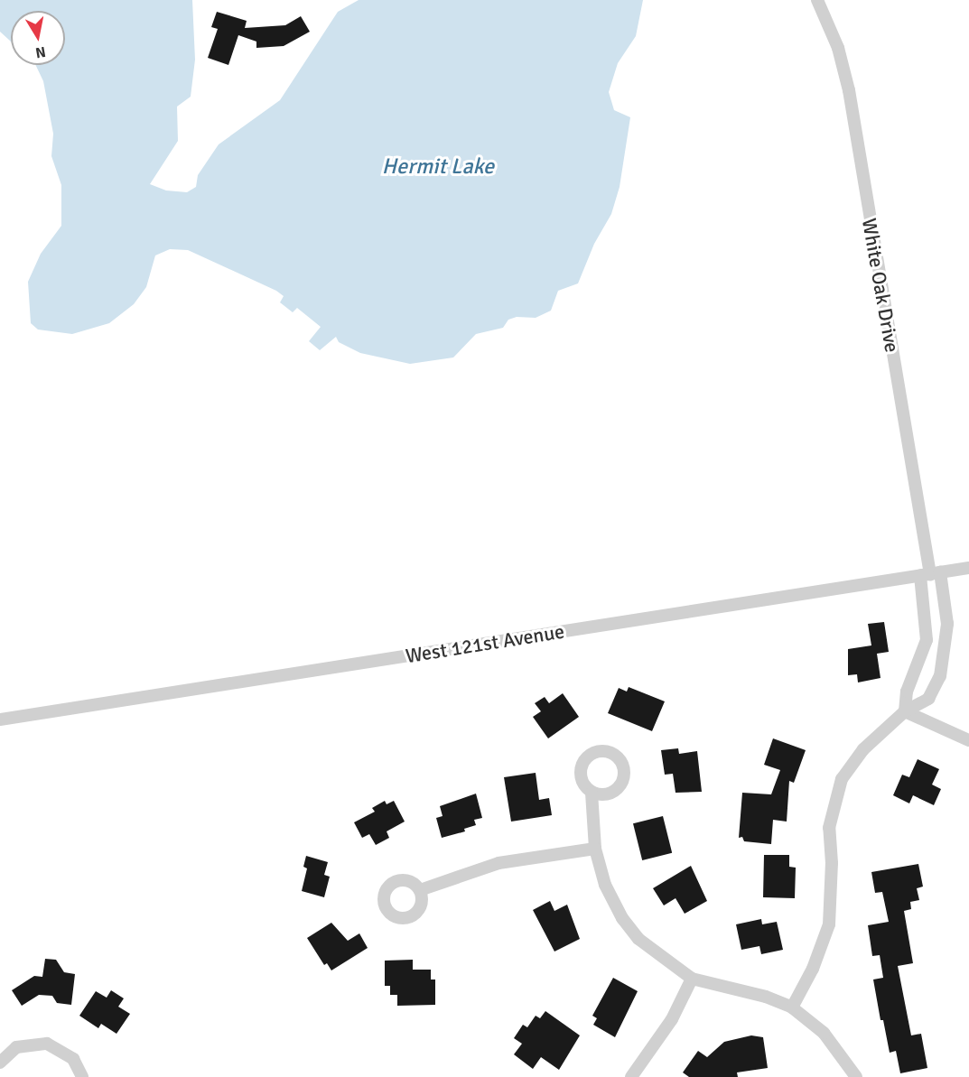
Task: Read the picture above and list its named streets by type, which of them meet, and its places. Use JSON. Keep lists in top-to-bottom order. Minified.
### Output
{"streets":{"street":["White Oak Drive","West 121st Avenue"]},"crossings":[["White Oak Drive","West 121st Avenue"]],"water":["Hermit Lake"],"north":"bottom"}
